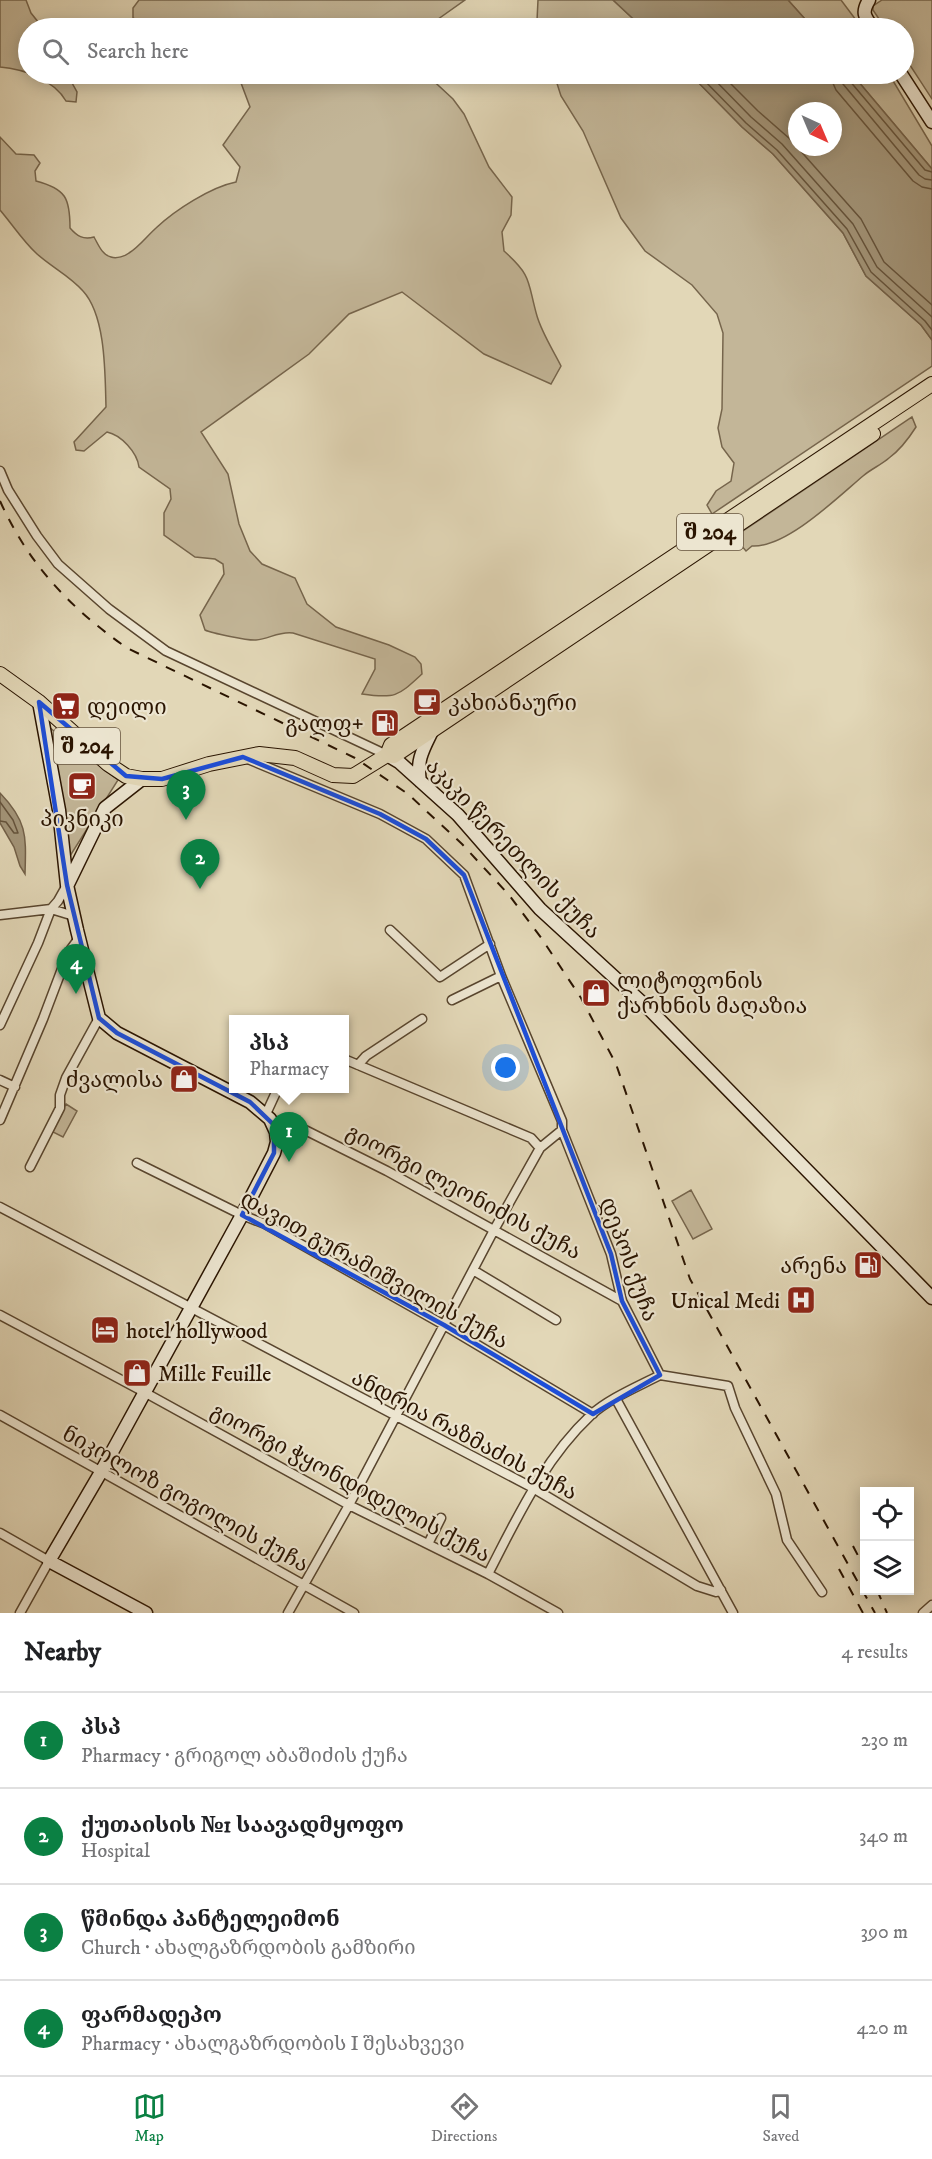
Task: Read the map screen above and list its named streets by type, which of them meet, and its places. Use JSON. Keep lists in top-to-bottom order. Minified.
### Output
{"streets":{"main road":["შ 204"],"street":["აკაკი წერეთლის ქუჩა","გიორგი ლეონიძის ქუჩა","დეპოს ქუჩა","დავით გურამიშვილის ქუჩა","ანდრია რაზმაძის ქუჩა","გიორგი ჭყონდიდელის ქუჩა","ნიკოლოზ გოგოლის ქუჩა"]},"crossings":[["შ 204","აკაკი წერეთლის ქუჩა"],["შ 204","დეპოს ქუჩა"],["გიორგი ლეონიძის ქუჩა","დეპოს ქუჩა"]],"places":{"cafe":["კახიანაური","პიკნიკი"],"supermarket":["დეილი"],"fuel station":["გალფ+","არენა"],"shop":["ლიტოფონის ქარხნის მაღაზია","ძვალისა","Mille Feuille"],"hospital":["Unical Medi"],"hotel":["hotel hollywood"]},"north":"bottom right","page":{"search":"Search here","pins":["3","2","4","1"],"popup":["პსპ","Pharmacy"],"heading":["Nearby","4 results"],"list":[{"mark":"1","name":"პსპ","note":"Pharmacy · გრიგოლ აბაშიძის ქუჩა","value":"230 m"},{"mark":"2","name":"ქუთაისის №1 საავადმყოფო","note":"Hospital","value":"340 m"},{"mark":"3","name":"წმინდა პანტელეიმონ","note":"Church · ახალგაზრდობის გამზირი","value":"390 m"},{"mark":"4","name":"ფარმადეპო","note":"Pharmacy · ახალგაზრდობის I შესახვევი","value":"420 m"}],"nav":["Map","Directions","Saved"]}}
